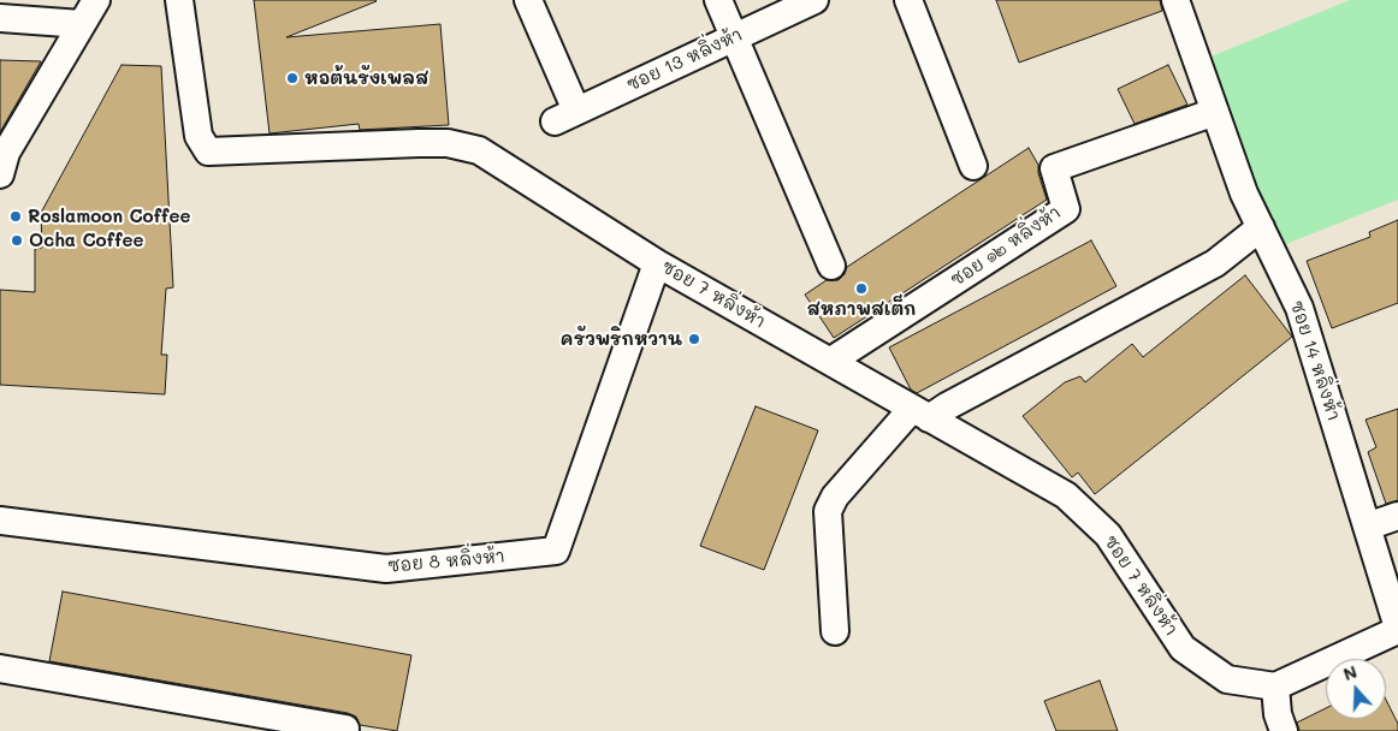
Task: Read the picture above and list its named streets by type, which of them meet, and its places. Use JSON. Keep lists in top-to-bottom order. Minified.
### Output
{"streets":{"street":["ซอย 13 หลิ่งห้า","ซอย ๑๒ หลิ่งห้า","ซอย 7 หลิ่งห้า","ซอย 14 หลิ่งห้า","ซอย 8 หลิ่งห้า"]},"crossings":[["ซอย ๑๒ หลิ่งห้า","ซอย 7 หลิ่งห้า"],["ซอย ๑๒ หลิ่งห้า","ซอย 14 หลิ่งห้า"],["ซอย 7 หลิ่งห้า","ซอย 8 หลิ่งห้า"]],"places":["หอต้นรังเพลส","Roslamoon Coffee","Ocha Coffee","สหภาพสเต็ก","ครัวพริกหวาน"],"north":"top"}
